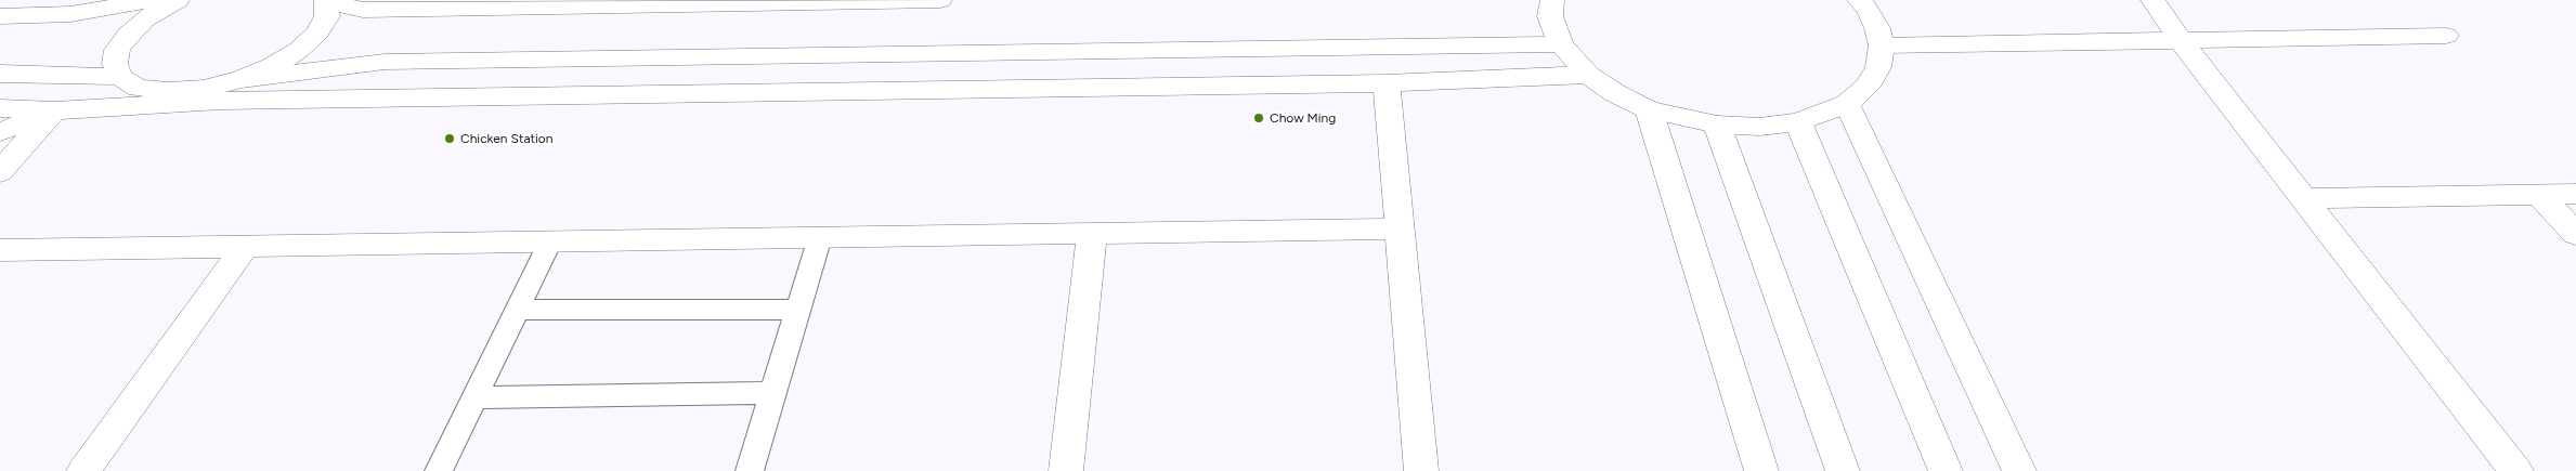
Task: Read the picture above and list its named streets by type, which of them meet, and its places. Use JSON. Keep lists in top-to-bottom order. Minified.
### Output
{"places":["Chow Ming","Chicken Station"]}
